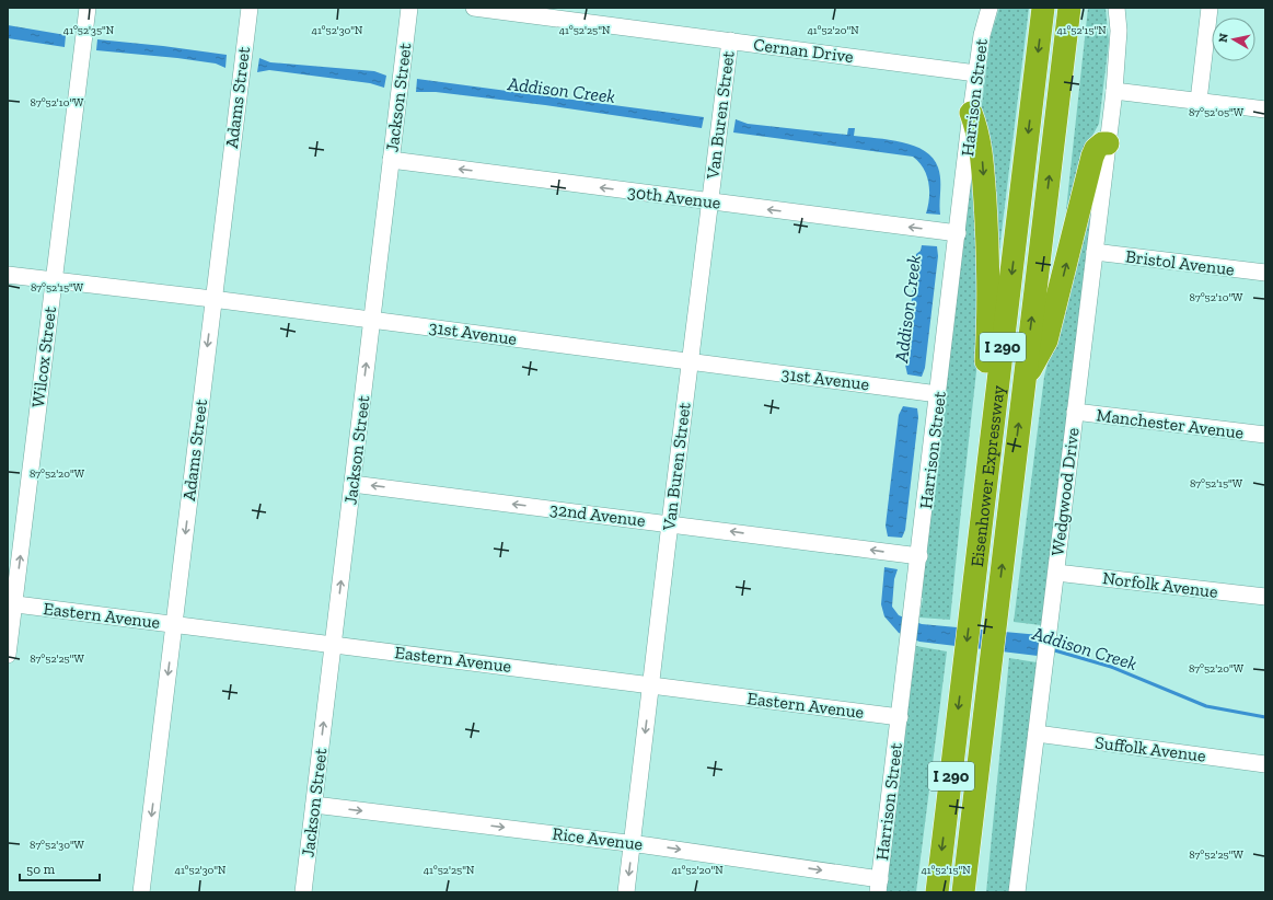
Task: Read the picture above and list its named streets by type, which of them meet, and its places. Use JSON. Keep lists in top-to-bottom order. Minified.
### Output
{"streets":{"highway":["I 290","Eisenhower Expressway"],"street":["Cernan Drive","Adams Street","Jackson Street","Harrison Street","Van Buren Street","30th Avenue","Bristol Avenue","31st Avenue","Wilcox Street","Manchester Avenue","Wedgwood Drive","32nd Avenue","Norfolk Avenue","Eastern Avenue","Suffolk Avenue","Rice Avenue"]},"crossings":[["Cernan Drive","Harrison Street"],["Cernan Drive","Van Buren Street"],["Adams Street","31st Avenue"],["Adams Street","Eastern Avenue"],["Jackson Street","30th Avenue"],["Jackson Street","31st Avenue"],["Jackson Street","32nd Avenue"],["Jackson Street","Eastern Avenue"],["Jackson Street","Rice Avenue"],["Harrison Street","30th Avenue"],["Harrison Street","31st Avenue"],["Harrison Street","32nd Avenue"],["Harrison Street","Eastern Avenue"],["Harrison Street","Rice Avenue"],["Van Buren Street","30th Avenue"],["Van Buren Street","31st Avenue"],["Van Buren Street","32nd Avenue"],["Van Buren Street","Eastern Avenue"],["Van Buren Street","Rice Avenue"],["Bristol Avenue","Wedgwood Drive"],["31st Avenue","Wilcox Street"],["Wilcox Street","Eastern Avenue"],["Manchester Avenue","Wedgwood Drive"],["Wedgwood Drive","Norfolk Avenue"],["Wedgwood Drive","Suffolk Avenue"]],"one_way":["Adams Street","Jackson Street","30th Avenue","Wilcox Street","32nd Avenue","Rice Avenue"],"water":["Addison Creek"],"scale_bar":"50 m","north":"left","coordinates":["41°52'35\"N","41°52'30\"N","41°52'25\"N","41°52'20\"N","41°52'15\"N","87°52'10\"W","87°52'05\"W","87°52'15\"W","87°52'20\"W","87°52'25\"W","87°52'30\"W"]}
